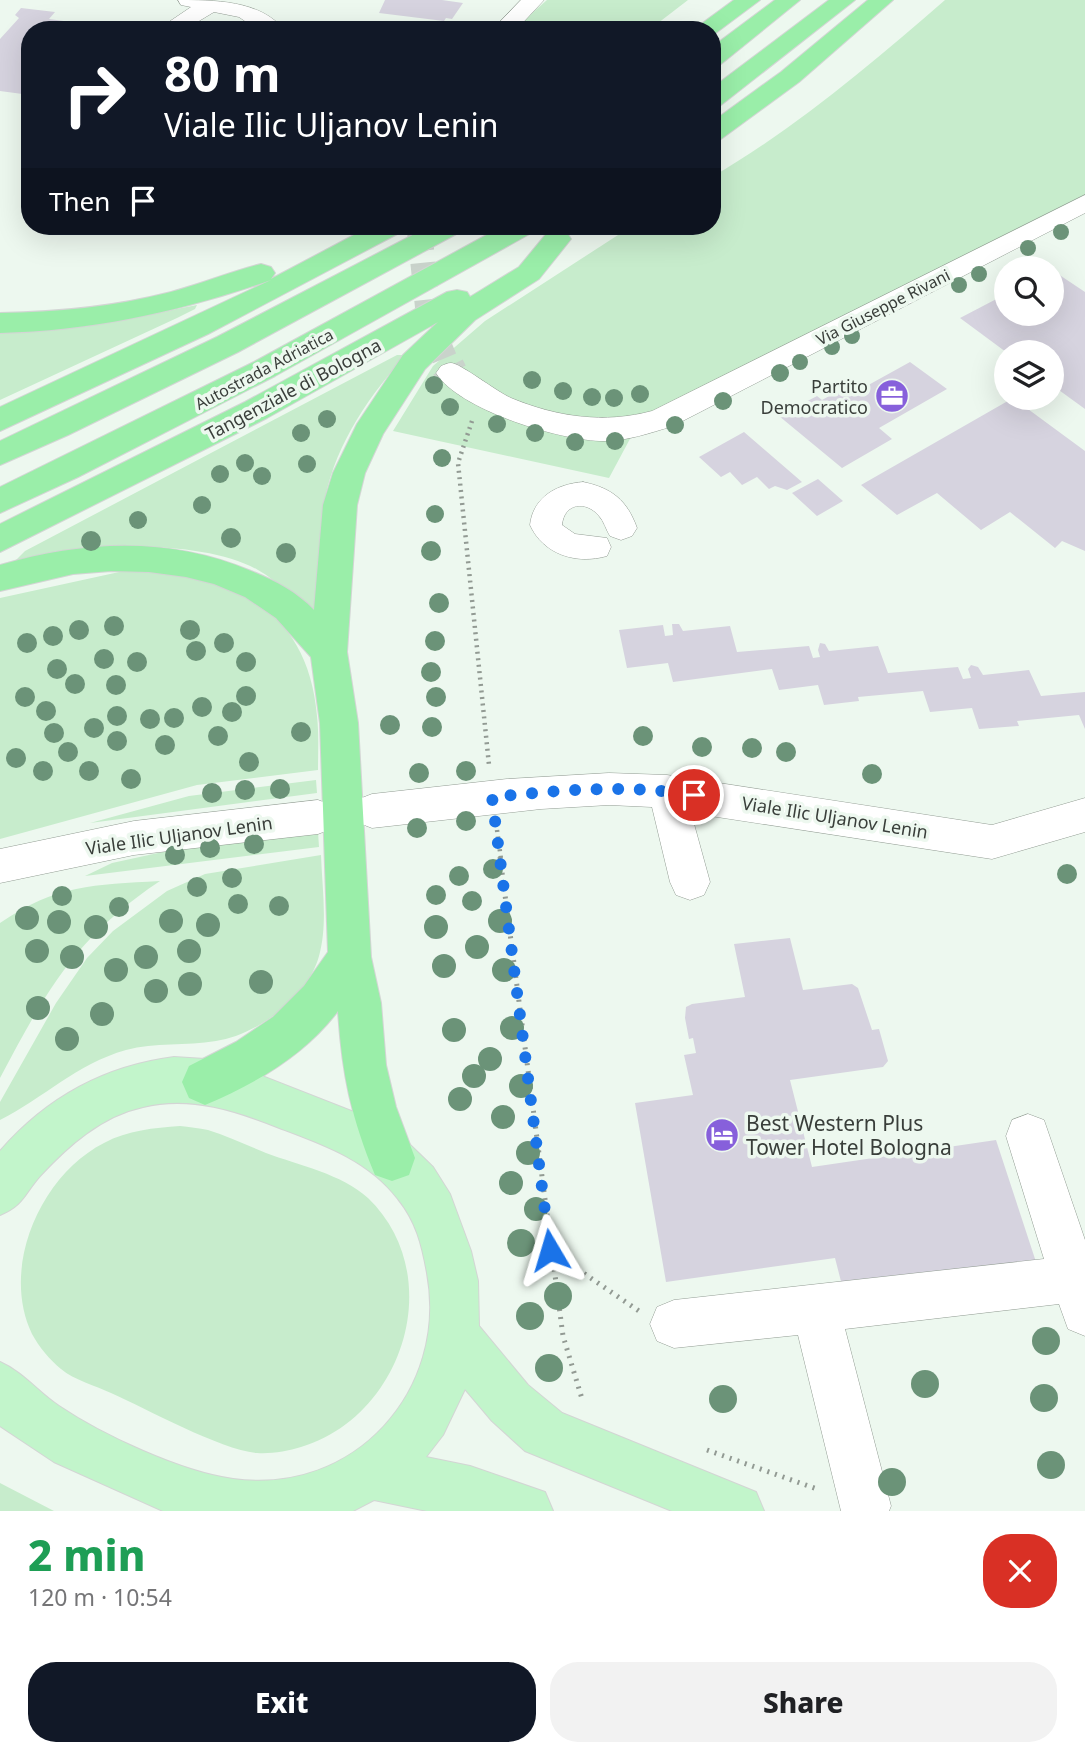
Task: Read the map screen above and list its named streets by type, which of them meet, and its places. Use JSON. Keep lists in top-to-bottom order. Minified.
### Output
{"streets":{"highway":["Autostrada Adriatica","Tangenziale di Bologna"],"street":["Via Giuseppe Rivani","Viale Ilic Uljanov Lenin"]},"places":{"office":["Partito Democratico"],"hotel":["Best Western Plus Tower Hotel Bologna"]},"page":{"turn":["80 m","Viale Ilic Uljanov Lenin"],"then":"Then","heading":["2 min","120 m · 10:54"],"buttons":["Exit","Share"]}}
